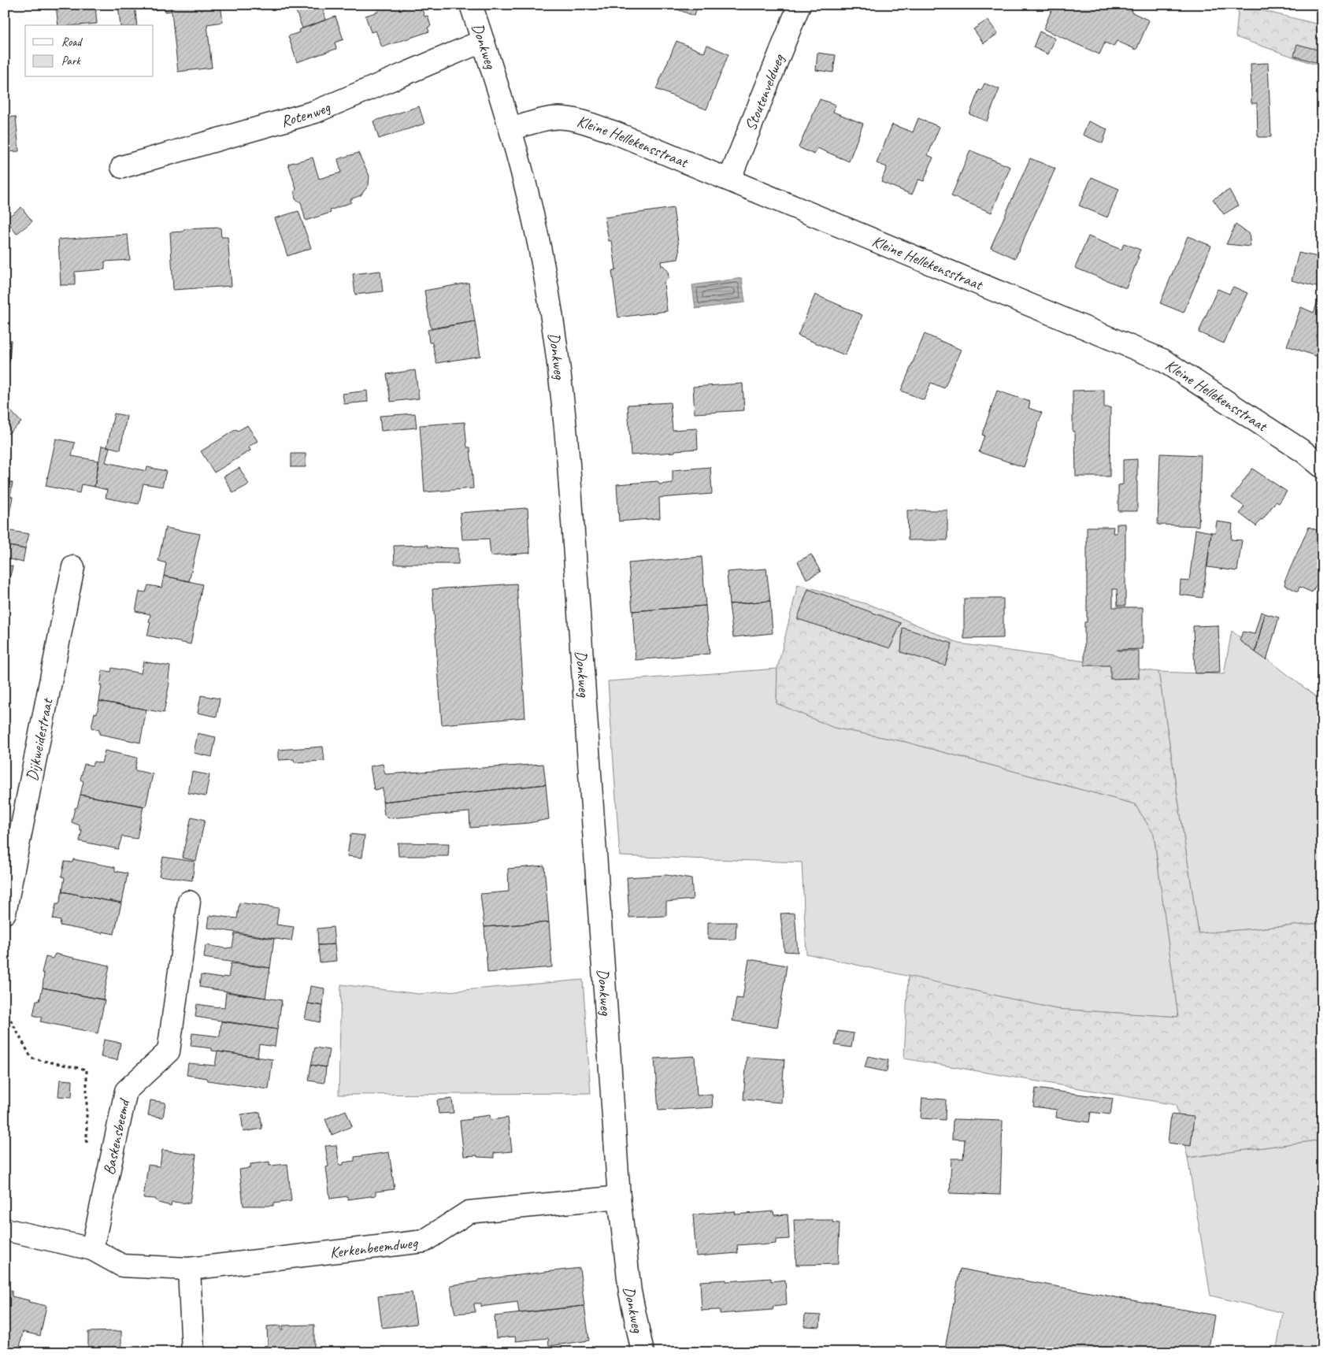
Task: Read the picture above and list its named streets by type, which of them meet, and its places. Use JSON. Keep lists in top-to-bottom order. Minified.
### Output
{"streets":{"street":["Donkweg","Stoutenveldweg","Rotenweg","Kleine Hellekensstraat","Dijkweidestraat","Baskensbeemd","Kerkenbeemdweg"]},"crossings":[["Donkweg","Rotenweg"],["Donkweg","Kleine Hellekensstraat"],["Donkweg","Kerkenbeemdweg"],["Stoutenveldweg","Kleine Hellekensstraat"],["Baskensbeemd","Kerkenbeemdweg"]],"legend":["Road","Park"]}
